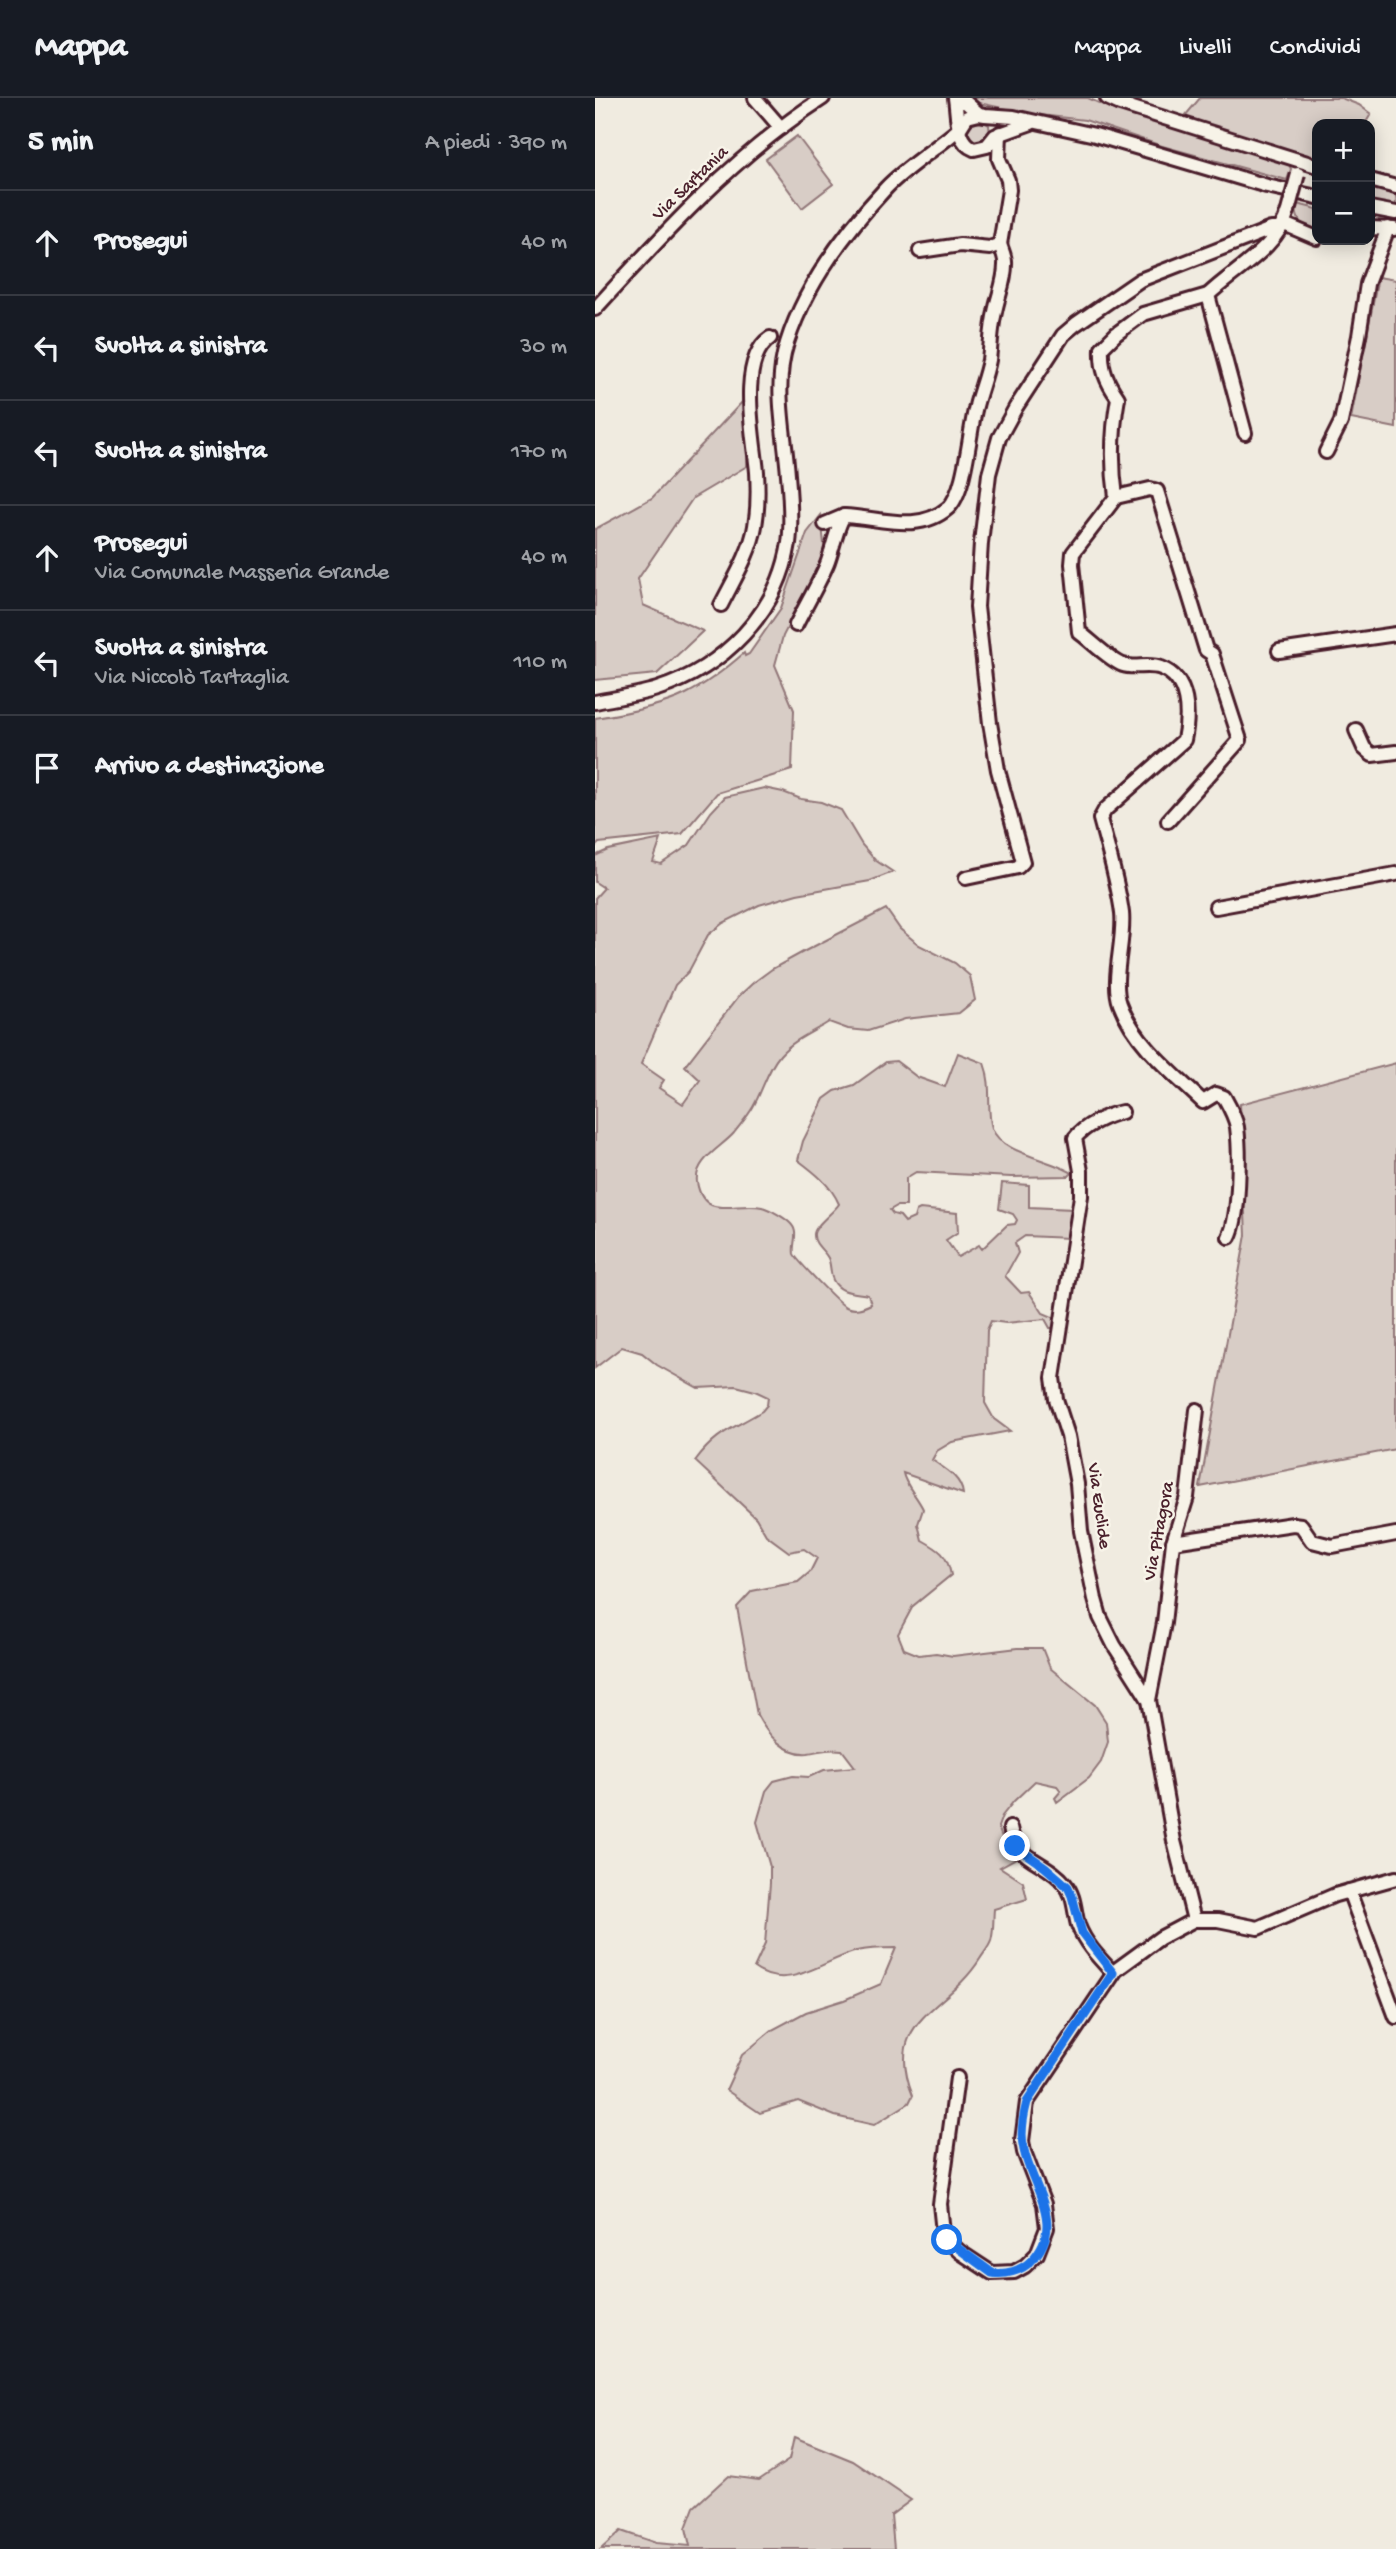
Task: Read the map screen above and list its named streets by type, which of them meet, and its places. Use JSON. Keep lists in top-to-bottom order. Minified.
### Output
{"streets":{"street":["Via Sartania","Via Euclide","Via Pitagora"]},"crossings":[["Via Euclide","Via Pitagora"]],"page":{"header":"Mappa","nav":["Mappa","Livelli","Condividi"],"heading":["5 min","A piedi · 390 m"],"map_buttons":["+","−"],"list":[["Prosegui","40 m"],["Svolta a sinistra","30 m"],["Svolta a sinistra","170 m"],["Prosegui","Via Comunale Masseria Grande","40 m"],["Svolta a sinistra","Via Niccolò Tartaglia","110 m"],"Arrivo a destinazione"]}}
